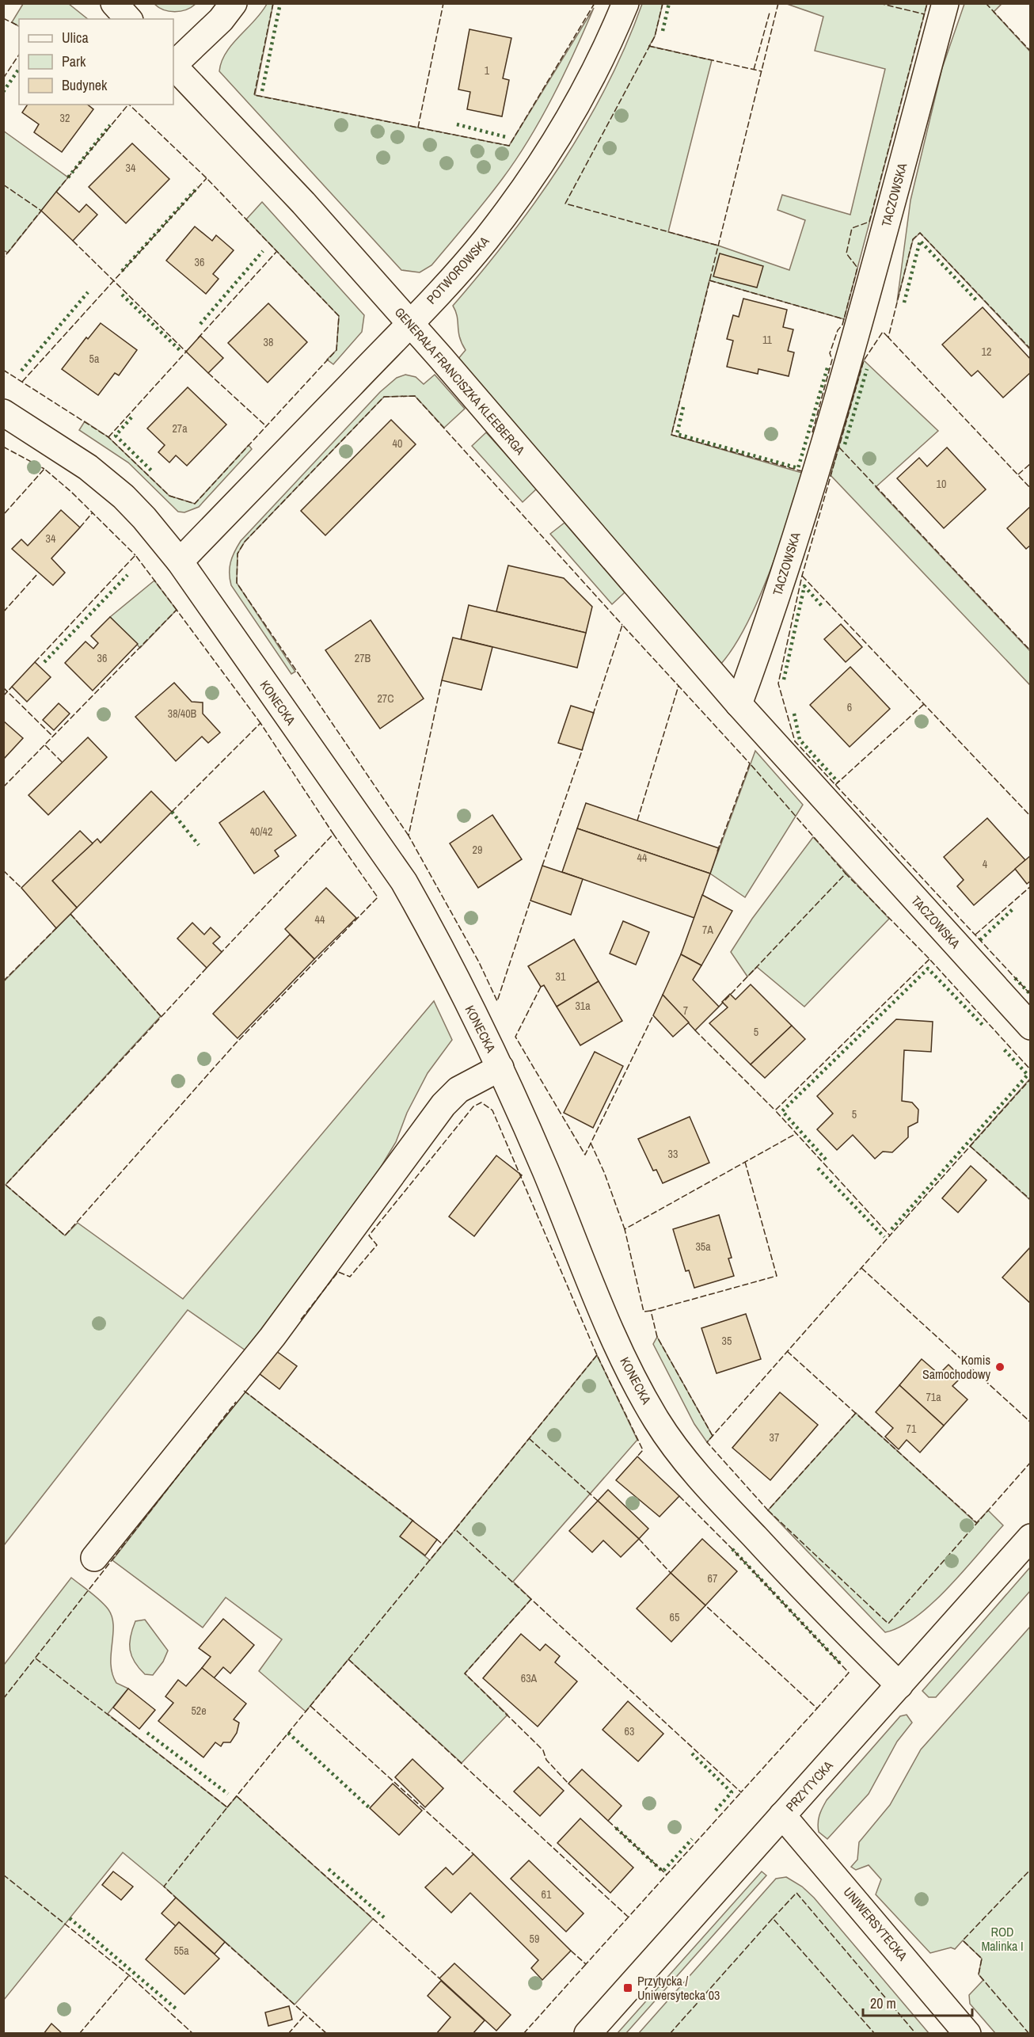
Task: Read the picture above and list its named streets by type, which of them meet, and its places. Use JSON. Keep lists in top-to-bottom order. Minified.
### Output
{"streets":{"street":["TACZOWSKA","POTWOROWSKA","GENERAŁA FRANCISZKA KLEEBERGA","KONECKA","PRZYTYCKA","UNIWERSYTECKA"]},"crossings":[["TACZOWSKA","GENERAŁA FRANCISZKA KLEEBERGA"],["POTWOROWSKA","GENERAŁA FRANCISZKA KLEEBERGA"],["POTWOROWSKA","KONECKA"],["KONECKA","PRZYTYCKA"],["PRZYTYCKA","UNIWERSYTECKA"]],"parks":["ROD Malinka I"],"places":{"other":["Komis Samochodowy"],"transit":["Przytycka / Uniwersytecka 03"]},"house_numbers":["1","32","34","36","11","38","12","5a","27a","40","10","34","36","27B","27C","6","38/40B","40/42","29","44","4","44","7A","31","31a","7","5","5","33","35a","35","71a","71","37","67","65","63A","52e","63","61","59","55a"],"legend":["Ulica","Park","Budynek"],"scale_bar":"20 m"}
